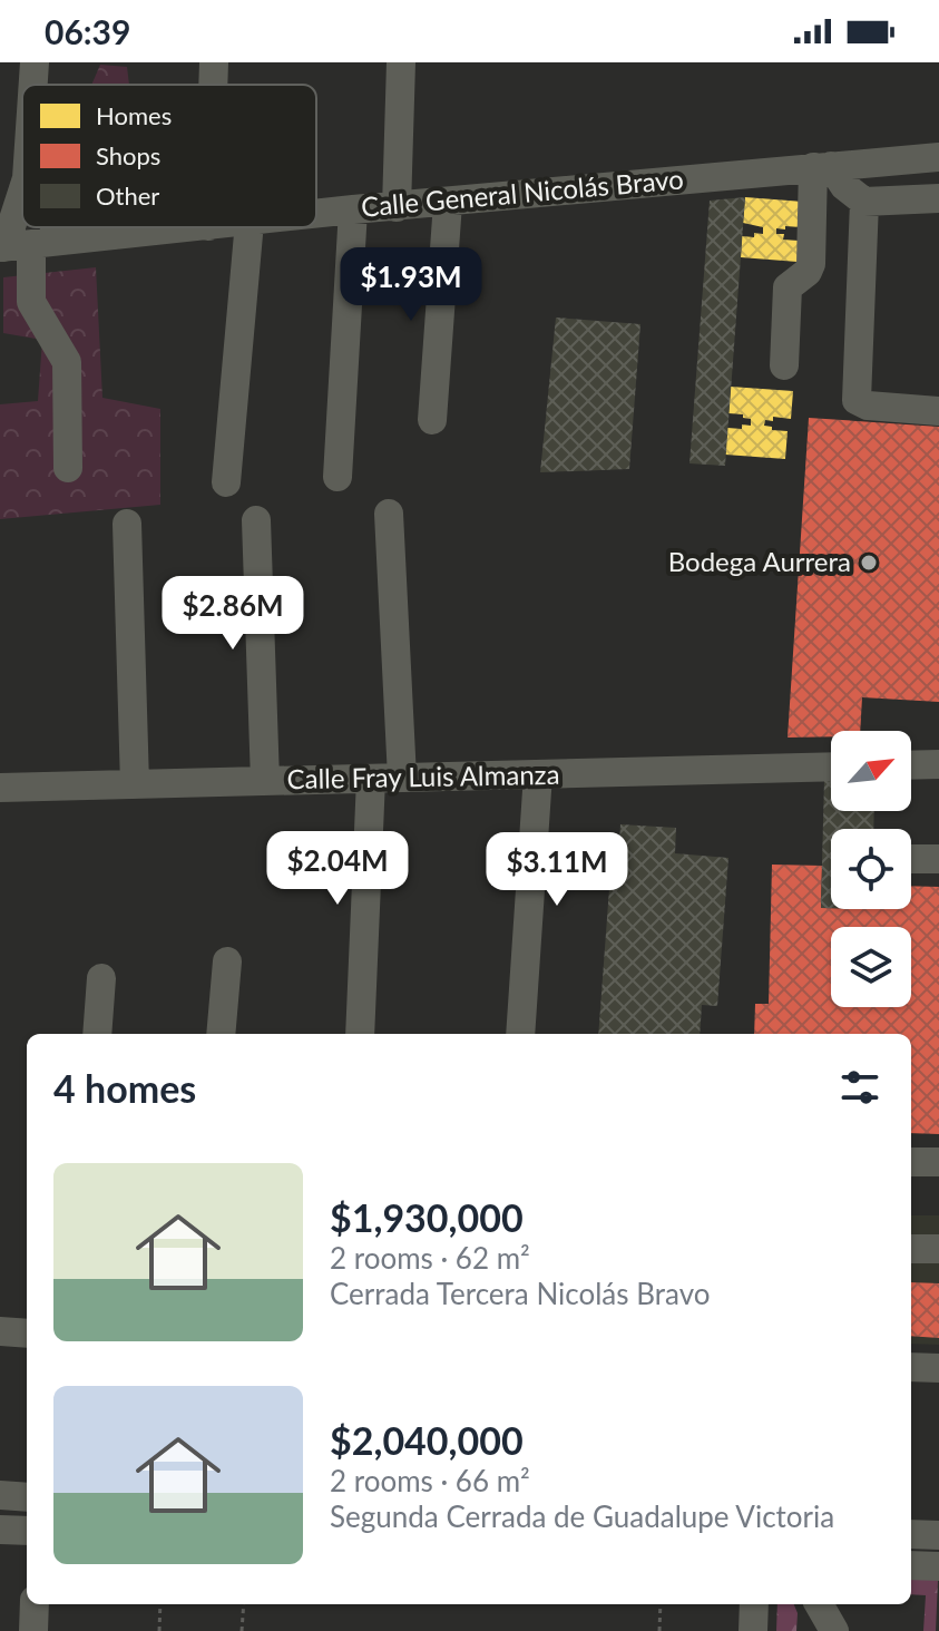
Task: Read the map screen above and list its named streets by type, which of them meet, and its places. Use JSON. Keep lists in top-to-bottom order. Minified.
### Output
{"streets":{"street":["Calle General Nicolás Bravo","Calle Fray Luis Almanza"]},"places":["Bodega Aurrera"],"legend":["Homes","Shops","Other"],"north":"top right","page":{"status":"06:39","price":["$1.93M","$2.86M","$2.04M","$3.11M"],"heading":"4 homes","list":[{"name":"$1,930,000","note":"2 rooms · 62 m² · Cerrada Tercera Nicolás Bravo"},{"name":"$2,040,000","note":"2 rooms · 66 m² · Segunda Cerrada de Guadalupe Victoria"}]}}
